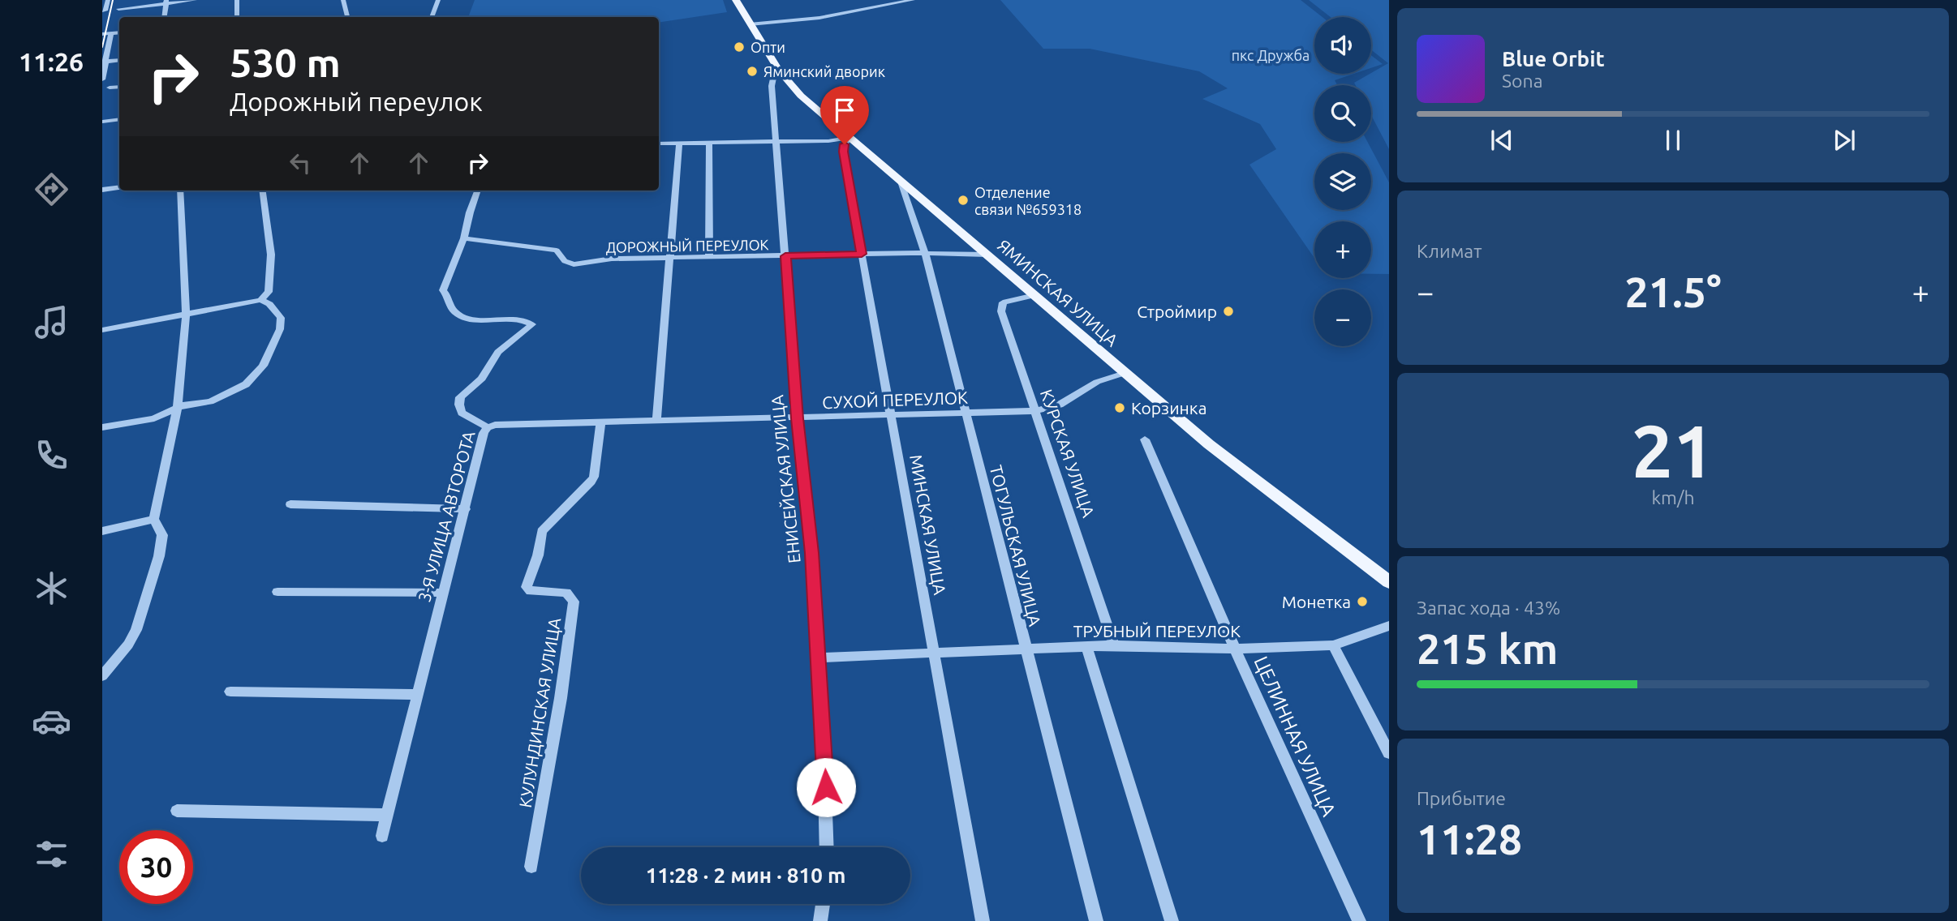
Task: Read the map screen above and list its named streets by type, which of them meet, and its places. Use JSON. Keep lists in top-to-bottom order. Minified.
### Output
{"streets":{"main road":["ЯМИНСКАЯ УЛИЦА"],"street":["ДОРОЖНЫЙ ПЕРЕУЛОК","СУХОЙ ПЕРЕУЛОК","КУРСКАЯ УЛИЦА","ЕНИСЕЙСКАЯ УЛИЦА","3-Я УЛИЦА АВТОРОТА","МИНСКАЯ УЛИЦА","ТОГУЛЬСКАЯ УЛИЦА","ТРУБНЫЙ ПЕРЕУЛОК","КУЛУНДИНСКАЯ УЛИЦА","ЦЕЛИННАЯ УЛИЦА"]},"crossings":[["ДОРОЖНЫЙ ПЕРЕУЛОК","ЯМИНСКАЯ УЛИЦА"],["ДОРОЖНЫЙ ПЕРЕУЛОК","ЕНИСЕЙСКАЯ УЛИЦА"],["ДОРОЖНЫЙ ПЕРЕУЛОК","3-Я УЛИЦА АВТОРОТА"],["ДОРОЖНЫЙ ПЕРЕУЛОК","МИНСКАЯ УЛИЦА"],["ДОРОЖНЫЙ ПЕРЕУЛОК","ТОГУЛЬСКАЯ УЛИЦА"],["ЯМИНСКАЯ УЛИЦА","СУХОЙ ПЕРЕУЛОК"],["ЯМИНСКАЯ УЛИЦА","КУРСКАЯ УЛИЦА"],["ЯМИНСКАЯ УЛИЦА","ЕНИСЕЙСКАЯ УЛИЦА"],["ЯМИНСКАЯ УЛИЦА","МИНСКАЯ УЛИЦА"],["ЯМИНСКАЯ УЛИЦА","ТОГУЛЬСКАЯ УЛИЦА"],["СУХОЙ ПЕРЕУЛОК","КУРСКАЯ УЛИЦА"],["СУХОЙ ПЕРЕУЛОК","ЕНИСЕЙСКАЯ УЛИЦА"],["СУХОЙ ПЕРЕУЛОК","3-Я УЛИЦА АВТОРОТА"],["СУХОЙ ПЕРЕУЛОК","МИНСКАЯ УЛИЦА"],["СУХОЙ ПЕРЕУЛОК","ТОГУЛЬСКАЯ УЛИЦА"],["СУХОЙ ПЕРЕУЛОК","КУЛУНДИНСКАЯ УЛИЦА"],["КУРСКАЯ УЛИЦА","ТРУБНЫЙ ПЕРЕУЛОК"],["ЕНИСЕЙСКАЯ УЛИЦА","ТРУБНЫЙ ПЕРЕУЛОК"],["МИНСКАЯ УЛИЦА","ТРУБНЫЙ ПЕРЕУЛОК"],["ТОГУЛЬСКАЯ УЛИЦА","ТРУБНЫЙ ПЕРЕУЛОК"],["ТРУБНЫЙ ПЕРЕУЛОК","ЦЕЛИННАЯ УЛИЦА"]],"parks":["пкс Дружба"],"places":["Опти","Яминский дворик","Отделение связи №659318","Строймир","Корзинка","Монетка"],"page":{"tabs":"11:26","map_buttons":["+","−"],"turn":["530 m","Дорожный переулок"],"song":["Blue Orbit","Sona"],"tile":["Климат",["21","km/h"],["Запас хода · 43%","215 km"],["Прибытие","11:28"]],"heat":["−","21.5°","+"],"limit":"30","trip":"11:28 · 2 мин · 810 m"}}
